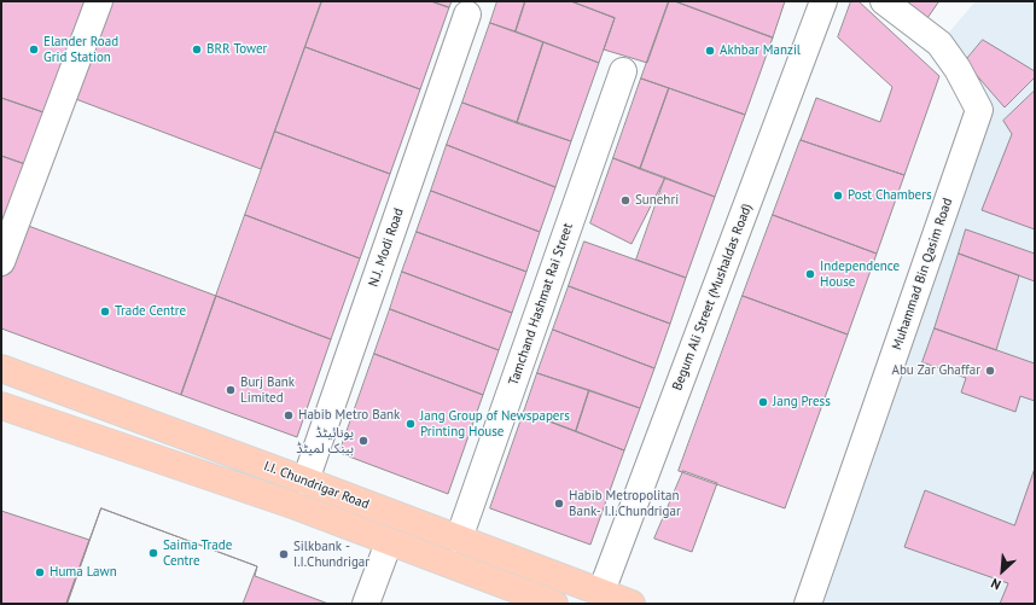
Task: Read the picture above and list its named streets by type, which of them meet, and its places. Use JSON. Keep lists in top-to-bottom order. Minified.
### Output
{"streets":{"main road":["I.I. Chundrigar Road"],"street":["N.J. Modi Road","Muhammad Bin Qasim Road","Begum Ali Street (Mushaldas Road)","Tamchand Hashmat Rai Street"]},"crossings":[["N.J. Modi Road","I.I. Chundrigar Road"],["Begum Ali Street (Mushaldas Road)","I.I. Chundrigar Road"],["Tamchand Hashmat Rai Street","I.I. Chundrigar Road"]],"places":["Elander Road Grid Station","BRR Tower","Akhbar Manzil","Post Chambers","Sunehri","Independence House","Trade Centre","Abu Zar Ghaffar","Burj Bank Limited","Jang Press","Habib Metro Bank","Jang Group of Newspapers Printing House","یونائیٹڈ بینک لمیٹڈ","Habib Metropolitan Bank- I.I.Chundrigar","Saima Trade Centre","Silkbank - I.I.Chundrigar","Huma Lawn"],"north":"bottom left"}
